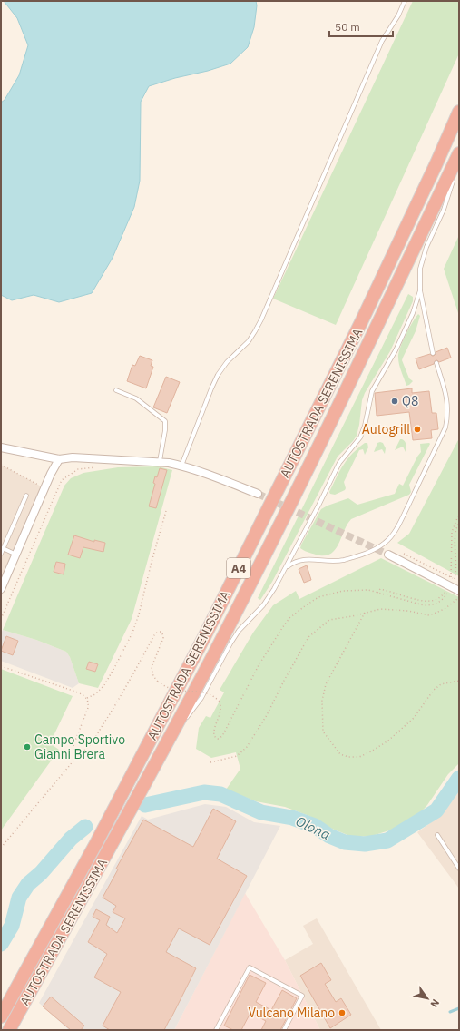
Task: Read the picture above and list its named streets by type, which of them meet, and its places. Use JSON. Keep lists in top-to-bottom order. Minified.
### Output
{"streets":{"highway":["AUTOSTRADA SERENISSIMA","A4"]},"water":["Olona"],"places":["Q8","Autogrill","Campo Sportivo Gianni Brera","Vulcano Milano"],"scale_bar":"50 m","north":"bottom right"}
